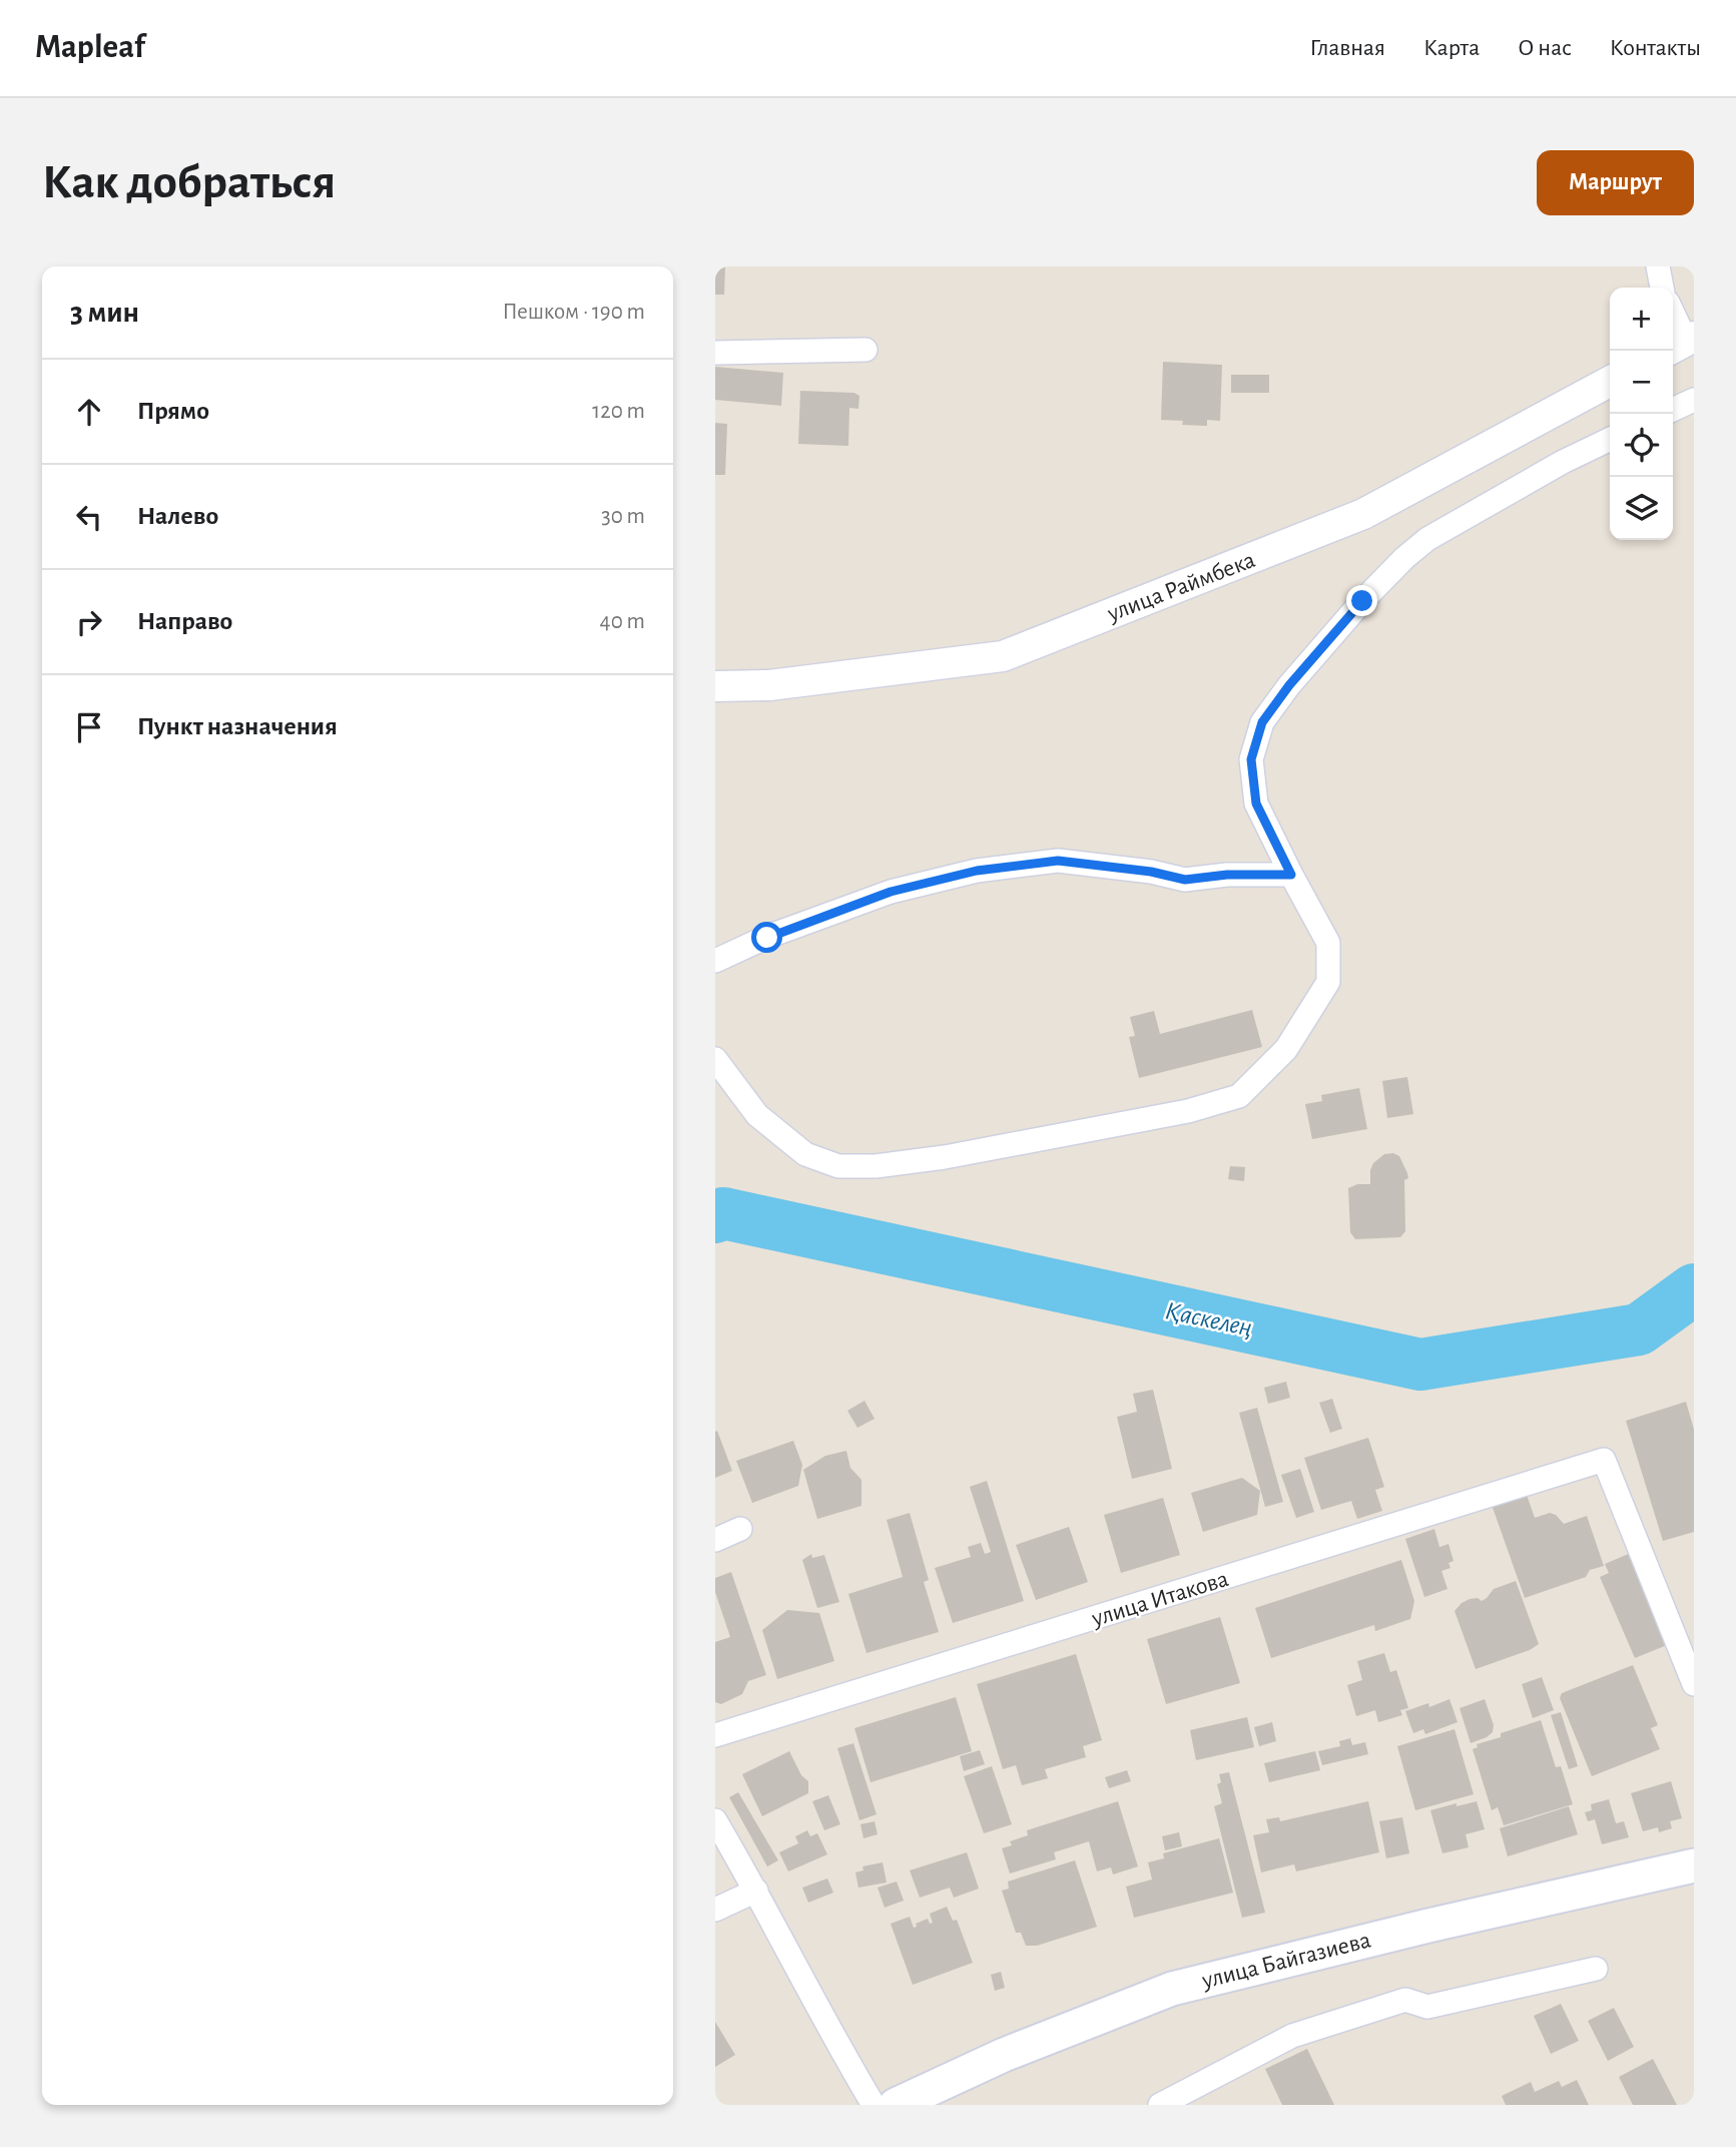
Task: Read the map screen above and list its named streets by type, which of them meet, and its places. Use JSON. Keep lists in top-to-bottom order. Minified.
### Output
{"streets":{"main road":["улица Байгазиева"],"street":["улица Раймбека","улица Итакова"]},"water":["Қаскелең"],"page":{"header":"Mapleaf","nav":["Главная","Карта","О нас","Контакты"],"buttons":"Маршрут","title":"Как добраться","heading":["3 мин","Пешком · 190 m"],"map_buttons":["+","−"],"list":[["Прямо","120 m"],["Налево","30 m"],["Направо","40 m"],"Пункт назначения"]}}
